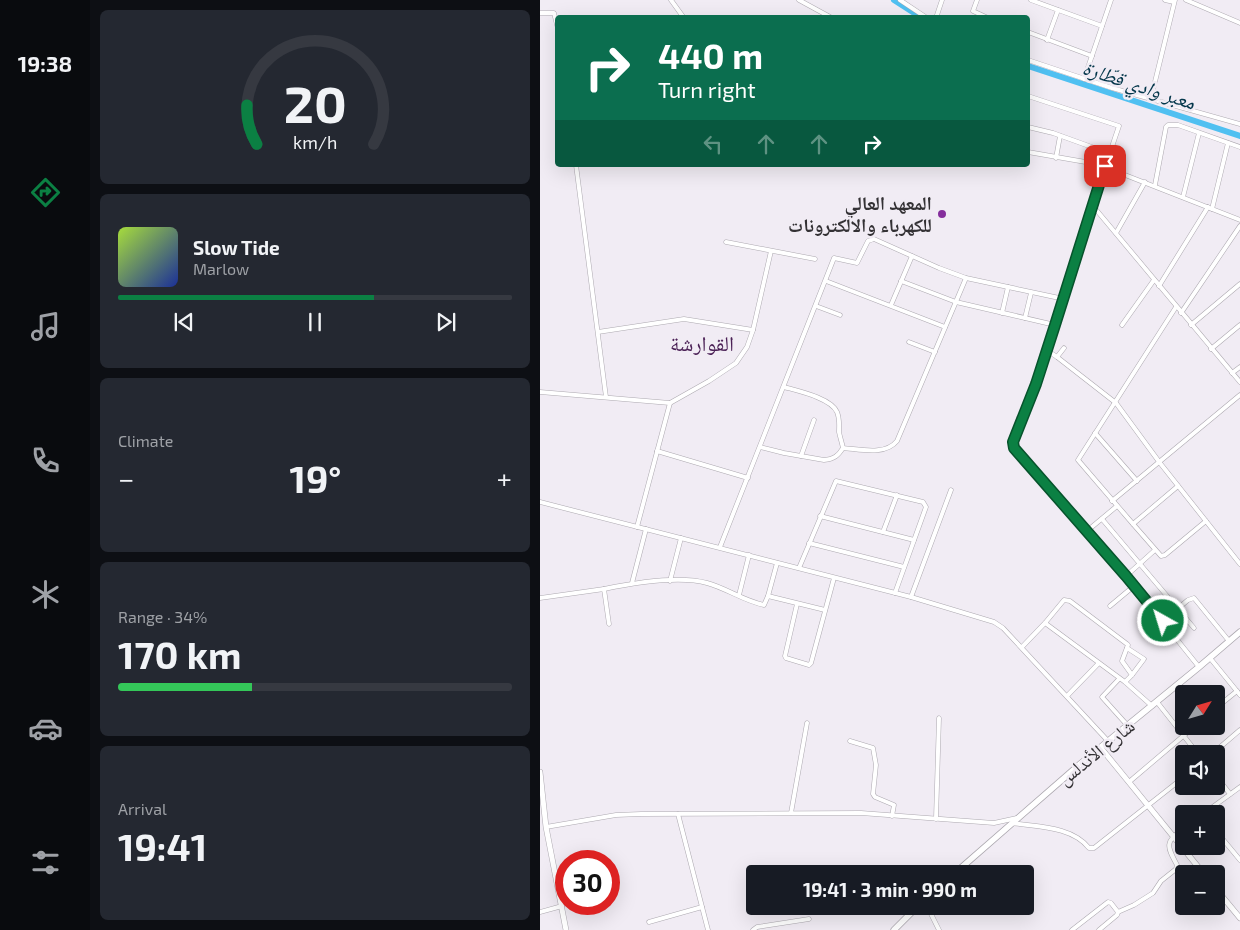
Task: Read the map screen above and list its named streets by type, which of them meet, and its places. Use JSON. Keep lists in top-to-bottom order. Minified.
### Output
{"streets":{"main road":["شارع الأندلس"]},"districts":["القوارشة"],"water":["معبر وادي قطّارة"],"places":["المعهد العالي للكهرباء والالكترونات"],"north":"top right","page":{"tabs":"19:38","turn":["440 m","Turn right"],"song":["Slow Tide","Marlow"],"tile":["Climate",["Range · 34%","170 km"],["Arrival","19:41"]],"heat":["−","19°","+"],"map_buttons":["+","−"],"limit":"30","trip":"19:41 · 3 min · 990 m","gauge":["20","km/h"]}}
